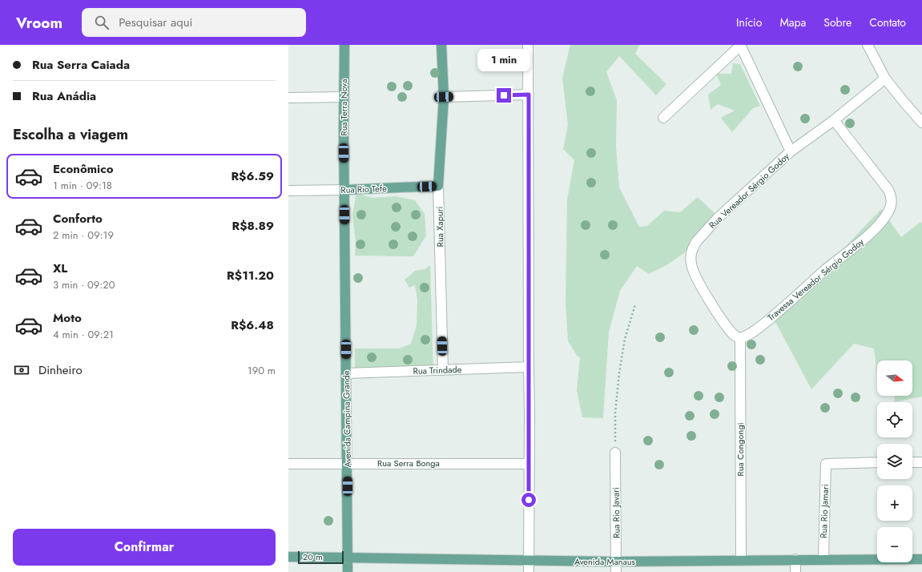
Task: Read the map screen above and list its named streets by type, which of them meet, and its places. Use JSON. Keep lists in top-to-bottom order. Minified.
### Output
{"streets":{"main road":["Rua Terra Nova","Rua Rio Tefe","Rua Xapuri","Avenida Campina Grande","Avenida Manaus"],"street":["Rua Vereador Sérgio Godoy","Travessa Vereador Sérgio Godoy","Rua Trindade","Rua Congongi","Rua Serra Bonga","Rua Rio Jamari","Rua Rio Javari"]},"crossings":[["Rua Terra Nova","Rua Rio Tefe"],["Rua Terra Nova","Avenida Campina Grande"],["Rua Rio Tefe","Rua Xapuri"],["Rua Rio Tefe","Avenida Campina Grande"],["Rua Vereador Sérgio Godoy","Travessa Vereador Sérgio Godoy"],["Rua Vereador Sérgio Godoy","Rua Congongi"],["Rua Xapuri","Rua Trindade"],["Travessa Vereador Sérgio Godoy","Rua Congongi"],["Rua Trindade","Avenida Campina Grande"],["Avenida Campina Grande","Rua Serra Bonga"],["Avenida Campina Grande","Avenida Manaus"],["Rua Congongi","Avenida Manaus"],["Rua Rio Jamari","Avenida Manaus"],["Rua Rio Javari","Avenida Manaus"]],"scale_bar":"20 m","north":"right","page":{"header":"Vroom","search":"Pesquisar aqui","nav":["Início","Mapa","Sobre","Contato"],"banner":["Rua Serra Caiada","Rua Anádia"],"bubble":"1 min","heading":"Escolha a viagem","list":[{"name":"Econômico","note":"1 min · 09:18","value":"R$6.59"},{"name":"Conforto","note":"2 min · 09:19","value":"R$8.89"},{"name":"XL","note":"3 min · 09:20","value":"R$11.20"},{"name":"Moto","note":"4 min · 09:21","value":"R$6.48"}],"pay":["Dinheiro","190 m"],"map_buttons":["+","−"],"buttons":"Confirmar","scale":"20 m"}}
